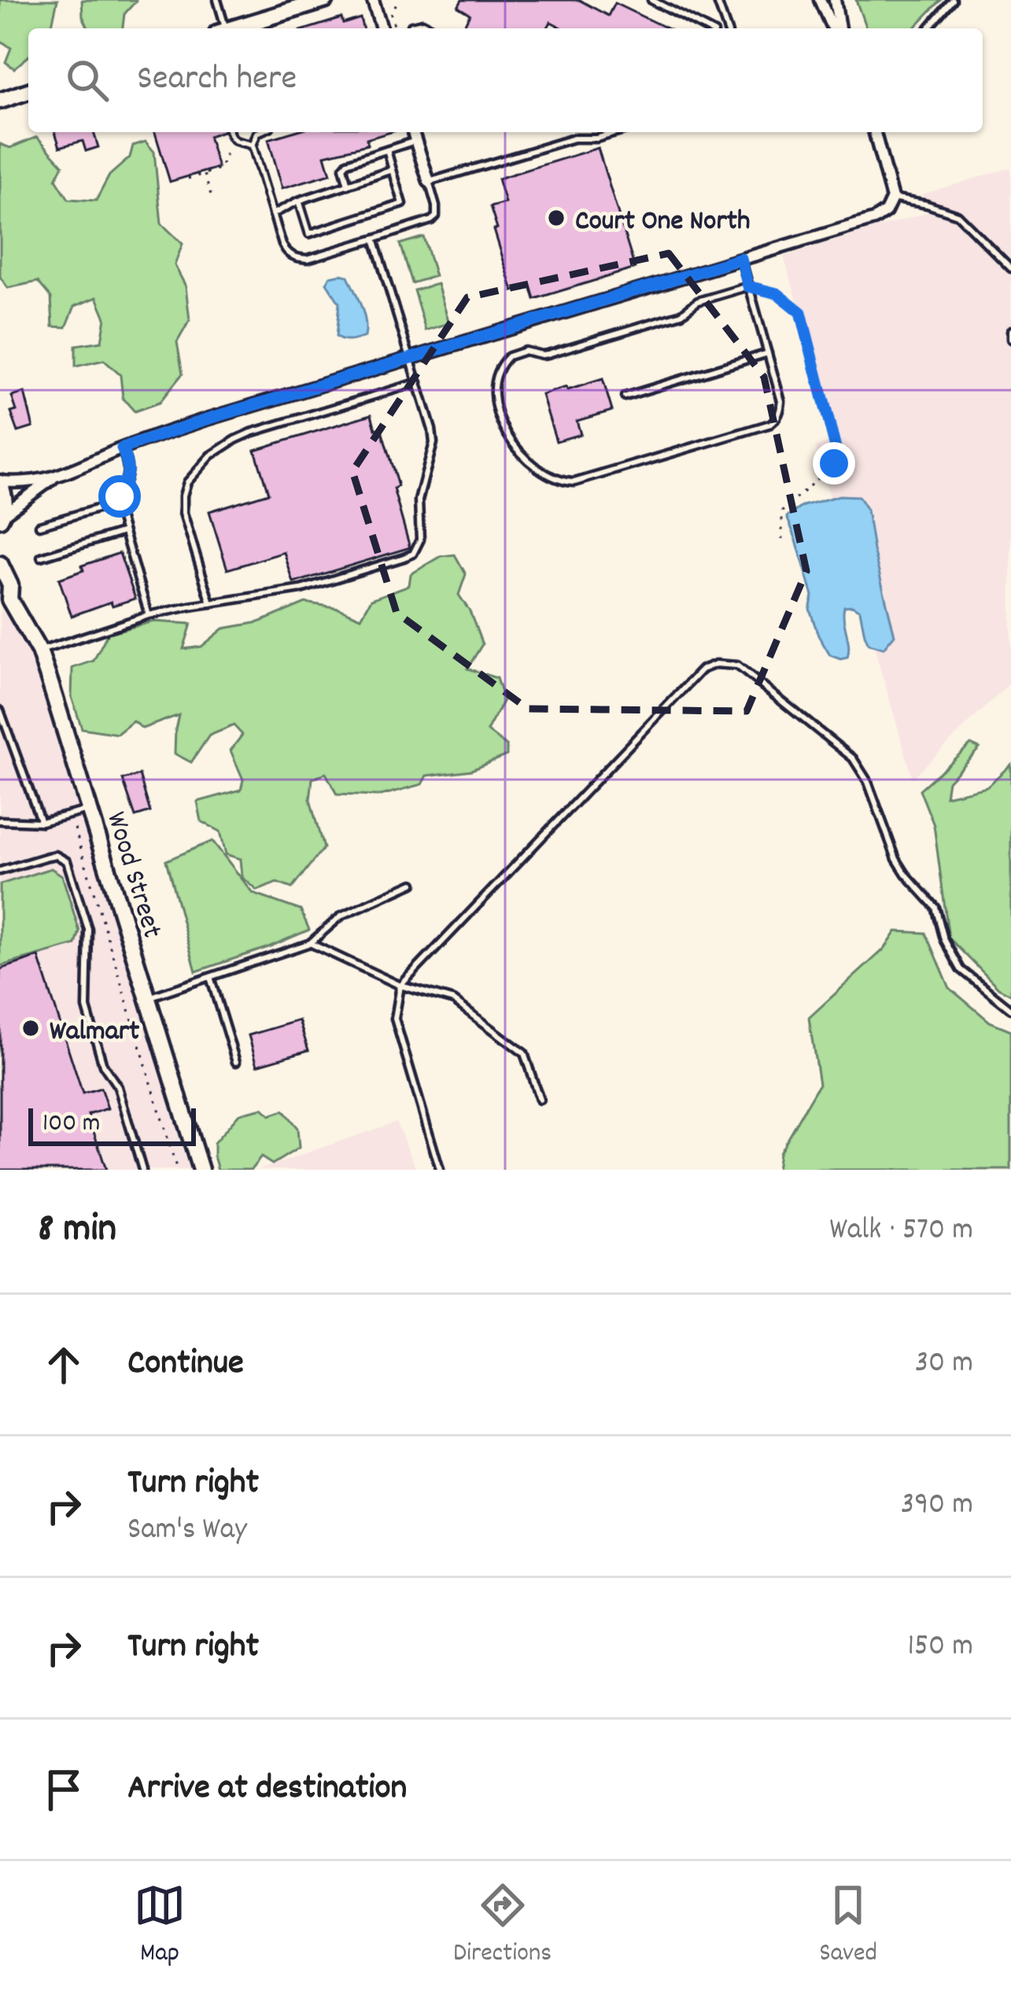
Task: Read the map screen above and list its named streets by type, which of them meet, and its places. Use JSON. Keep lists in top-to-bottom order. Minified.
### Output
{"streets":{"street":["Wood Street"]},"places":["Court One North","Walmart"],"scale_bar":"100 m","page":{"search":"Search here","scale":"100 m","heading":["8 min","Walk · 570 m"],"list":[["Continue","30 m"],["Turn right","Sam's Way","390 m"],["Turn right","150 m"],"Arrive at destination"],"nav":["Map","Directions","Saved"]}}
